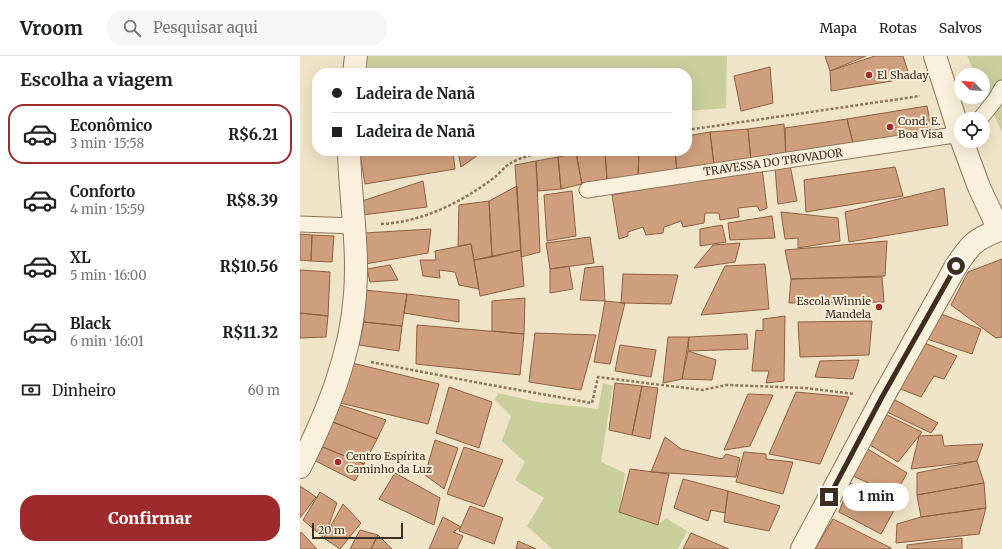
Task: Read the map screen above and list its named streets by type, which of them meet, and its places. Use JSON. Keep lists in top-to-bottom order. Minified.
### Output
{"streets":{"lane":["TRAVESSA DO TROVADOR"]},"places":["El Shaday","Cond. E. Boa Visa","Escola Winnie Mandela","Centro Espírita Caminho da Luz"],"scale_bar":"20 m","north":"top left","page":{"header":"Vroom","search":"Pesquisar aqui","nav":["Mapa","Rotas","Salvos"],"heading":"Escolha a viagem","banner":["Ladeira de Nanã","Ladeira de Nanã"],"list":[{"name":"Econômico","note":"3 min · 15:58","value":"R$6.21"},{"name":"Conforto","note":"4 min · 15:59","value":"R$8.39"},{"name":"XL","note":"5 min · 16:00","value":"R$10.56"},{"name":"Black","note":"6 min · 16:01","value":"R$11.32"}],"pay":["Dinheiro","60 m"],"bubble":"1 min","buttons":"Confirmar","scale":"20 m"}}
